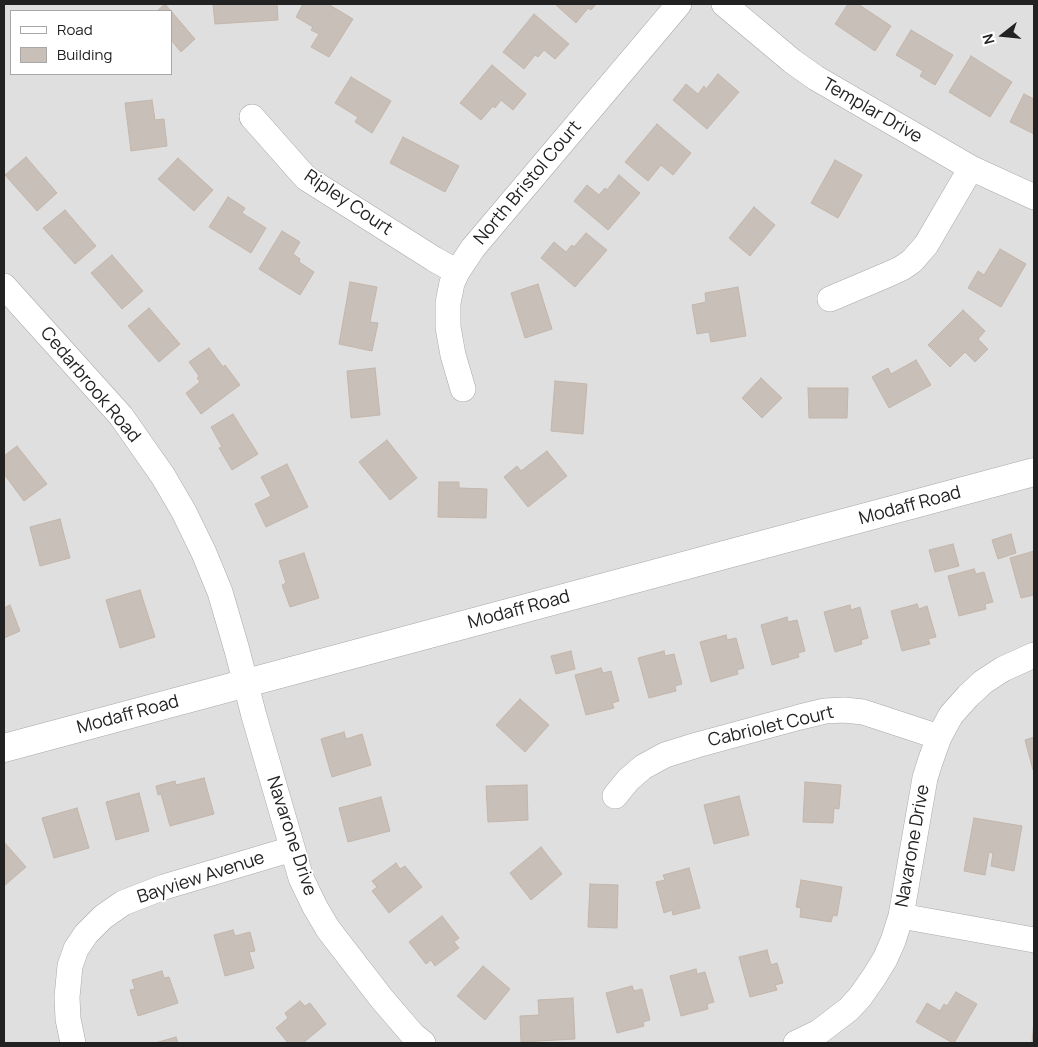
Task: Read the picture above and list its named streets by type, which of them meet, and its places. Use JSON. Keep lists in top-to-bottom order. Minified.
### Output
{"streets":{"street":["Templar Drive","North Bristol Court","Ripley Court","Cedarbrook Road","Modaff Road","Cabriolet Court","Navarone Drive","Bayview Avenue"]},"crossings":[["North Bristol Court","Ripley Court"],["Cedarbrook Road","Modaff Road"],["Cedarbrook Road","Navarone Drive"],["Modaff Road","Navarone Drive"],["Cabriolet Court","Navarone Drive"],["Navarone Drive","Bayview Avenue"]],"legend":["Road","Building"],"north":"left"}
